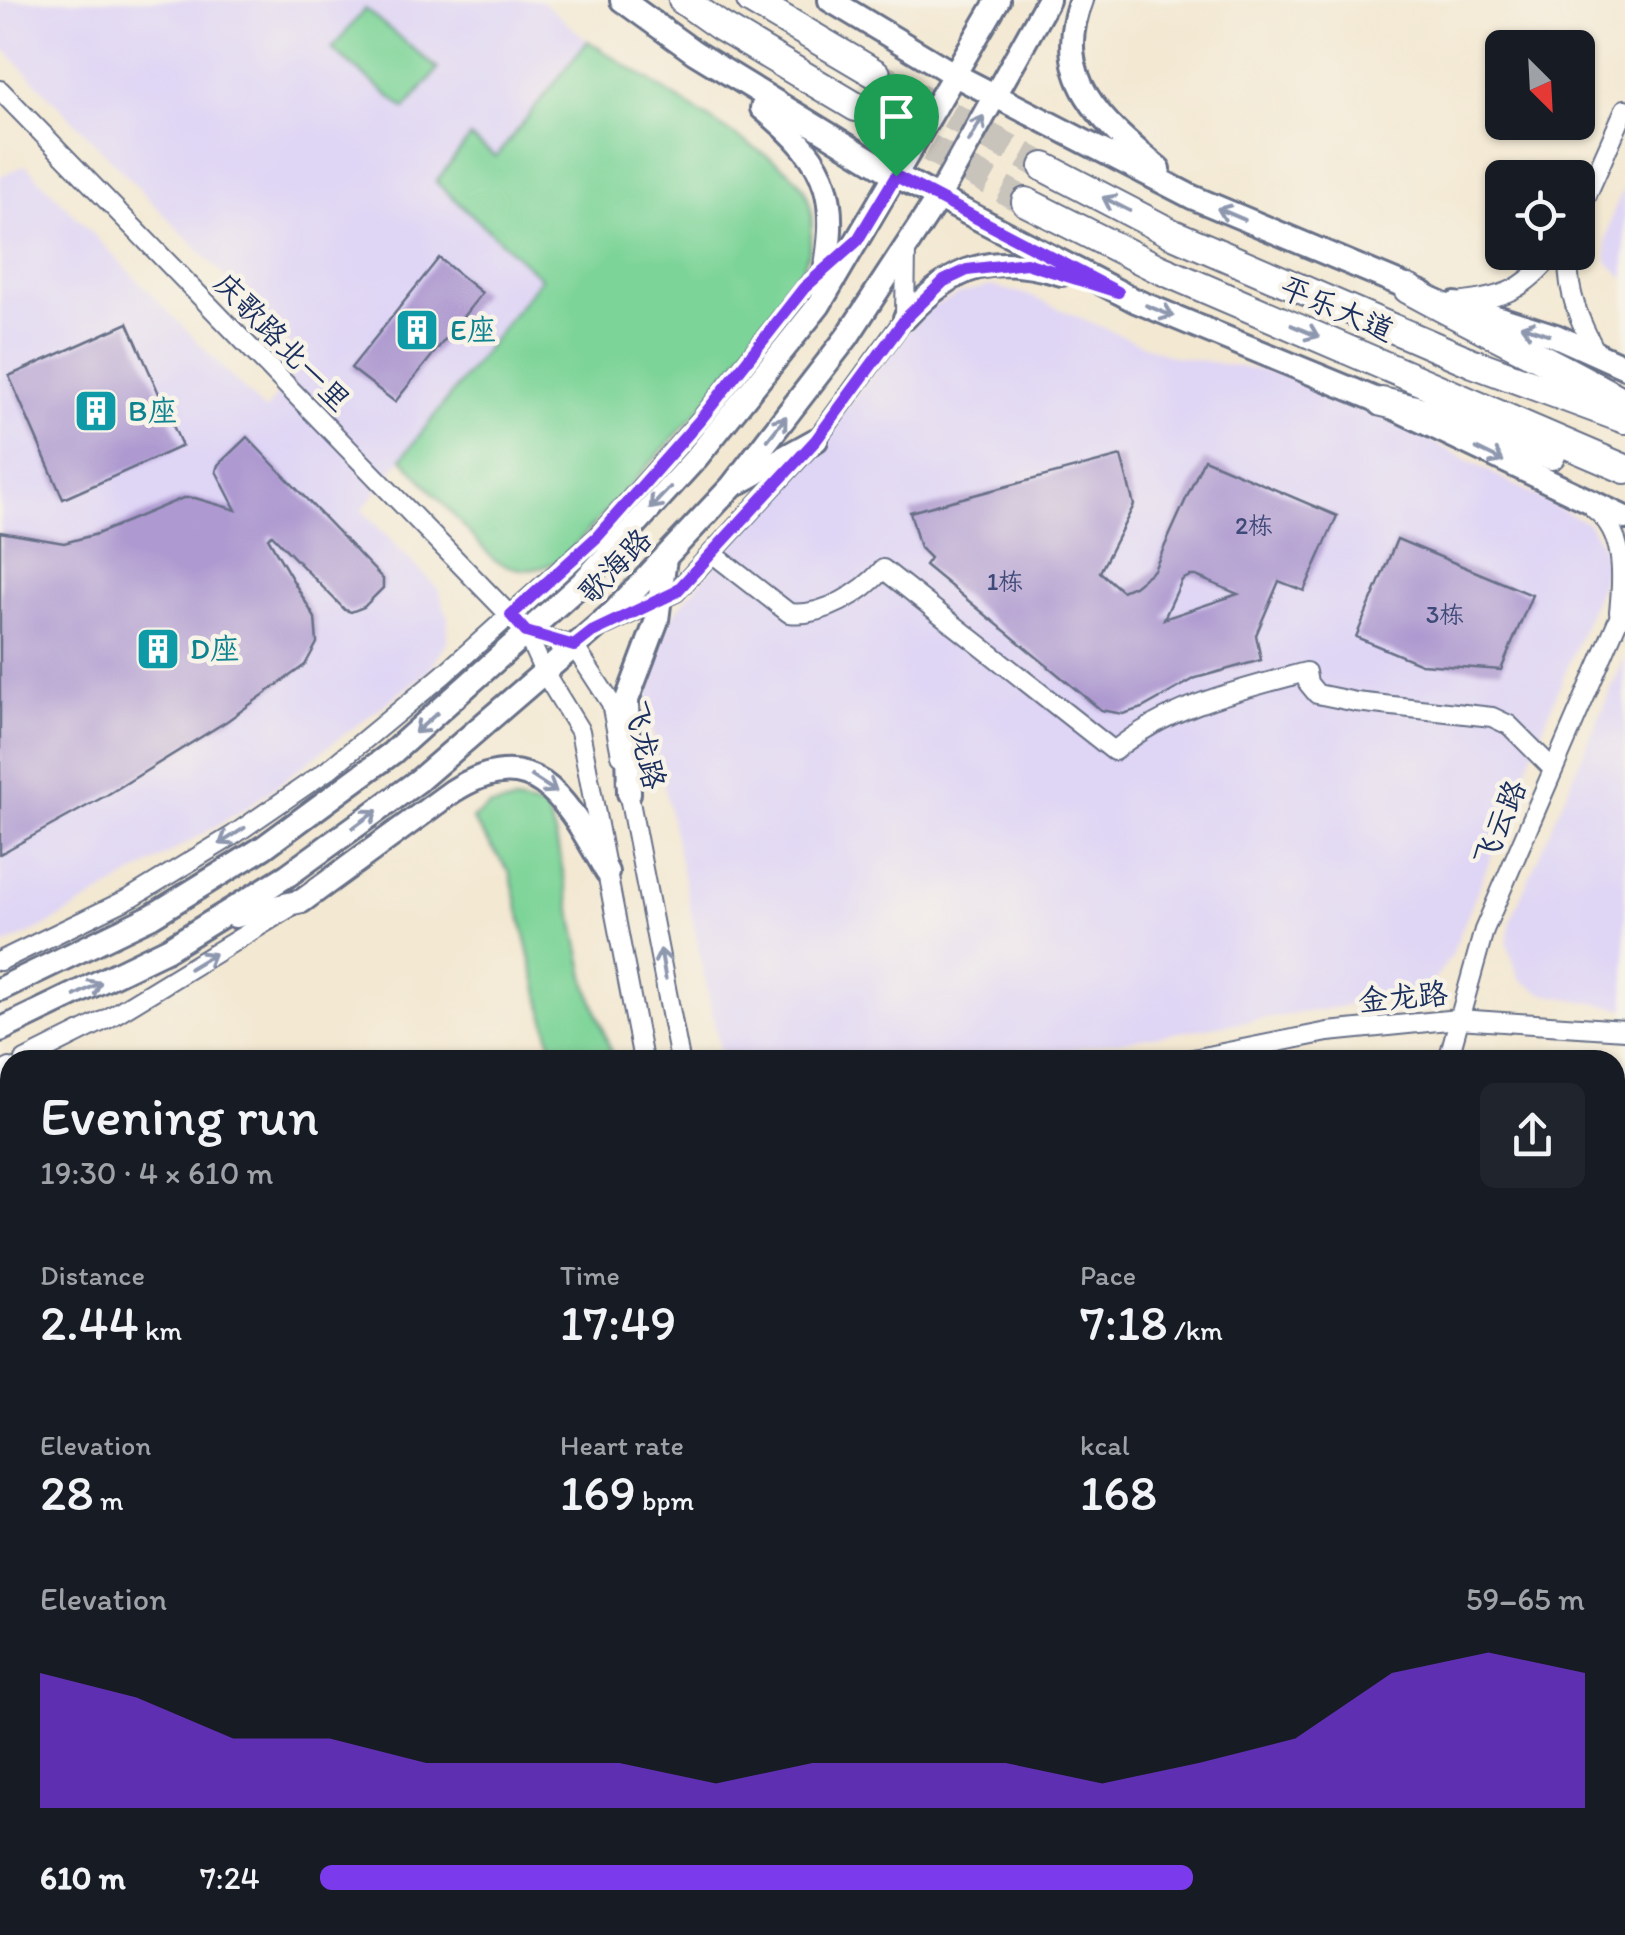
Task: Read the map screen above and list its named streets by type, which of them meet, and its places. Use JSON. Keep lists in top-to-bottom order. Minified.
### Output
{"streets":{"highway":["平乐大道"],"main road":["歌海路"],"street":["庆歌路北一里","飞龙路","飞云路","金龙路"]},"crossings":[["庆歌路北一里","歌海路"],["庆歌路北一里","飞龙路"],["歌海路","飞龙路"],["飞云路","金龙路"]],"places":{"building":["E座","B座","D座"]},"house_numbers":["2栋","1栋","3栋"],"north":"bottom right","page":{"heading":["Evening run","19:30 · 4 × 610 m"],"stats":[["Distance","2.44 km"],["Time","17:49"],["Pace","7:18 /km"],["Elevation","28 m"],["Heart rate","169 bpm"],["kcal","168"]],"chart":["Elevation","59–65 m"],"list":[{"name":"610 m","note":"7:24"}]}}
